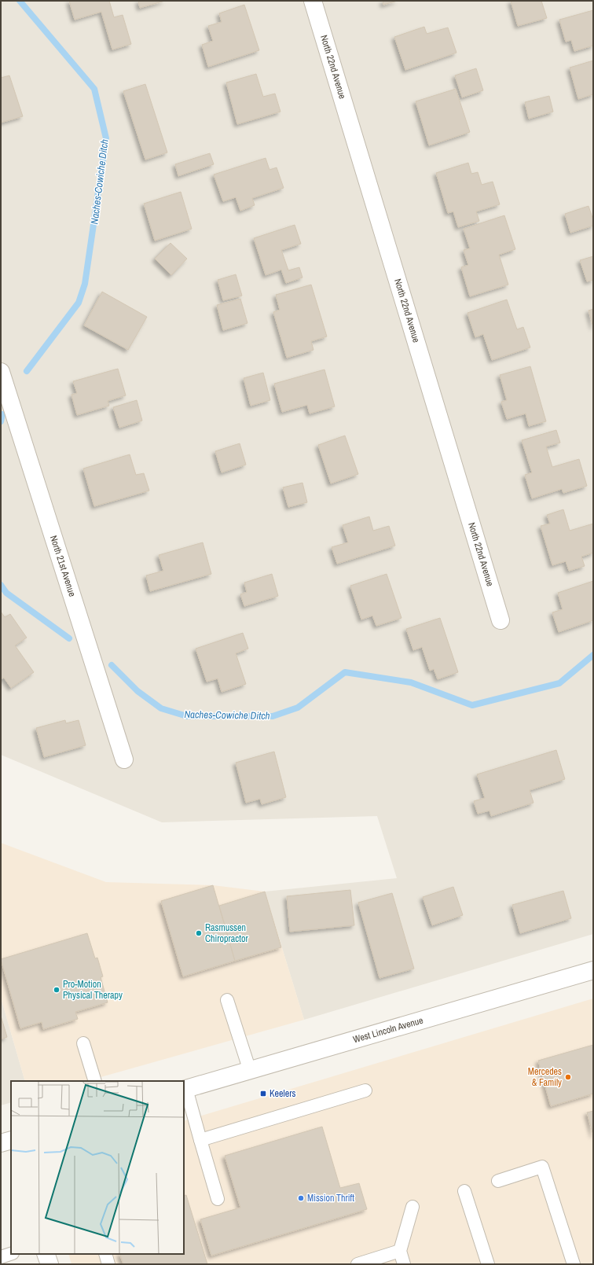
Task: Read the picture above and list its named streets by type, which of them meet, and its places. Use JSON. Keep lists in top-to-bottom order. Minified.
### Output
{"streets":{"street":["North 22nd Avenue","North 21st Avenue","West Lincoln Avenue"]},"water":["Naches-Cowiche Ditch"],"places":{"other":["Rasmussen Chiropractor","Pro-Motion Physical Therapy","Mercedes & Family","Mission Thrift"],"transit":["Keelers"]}}
